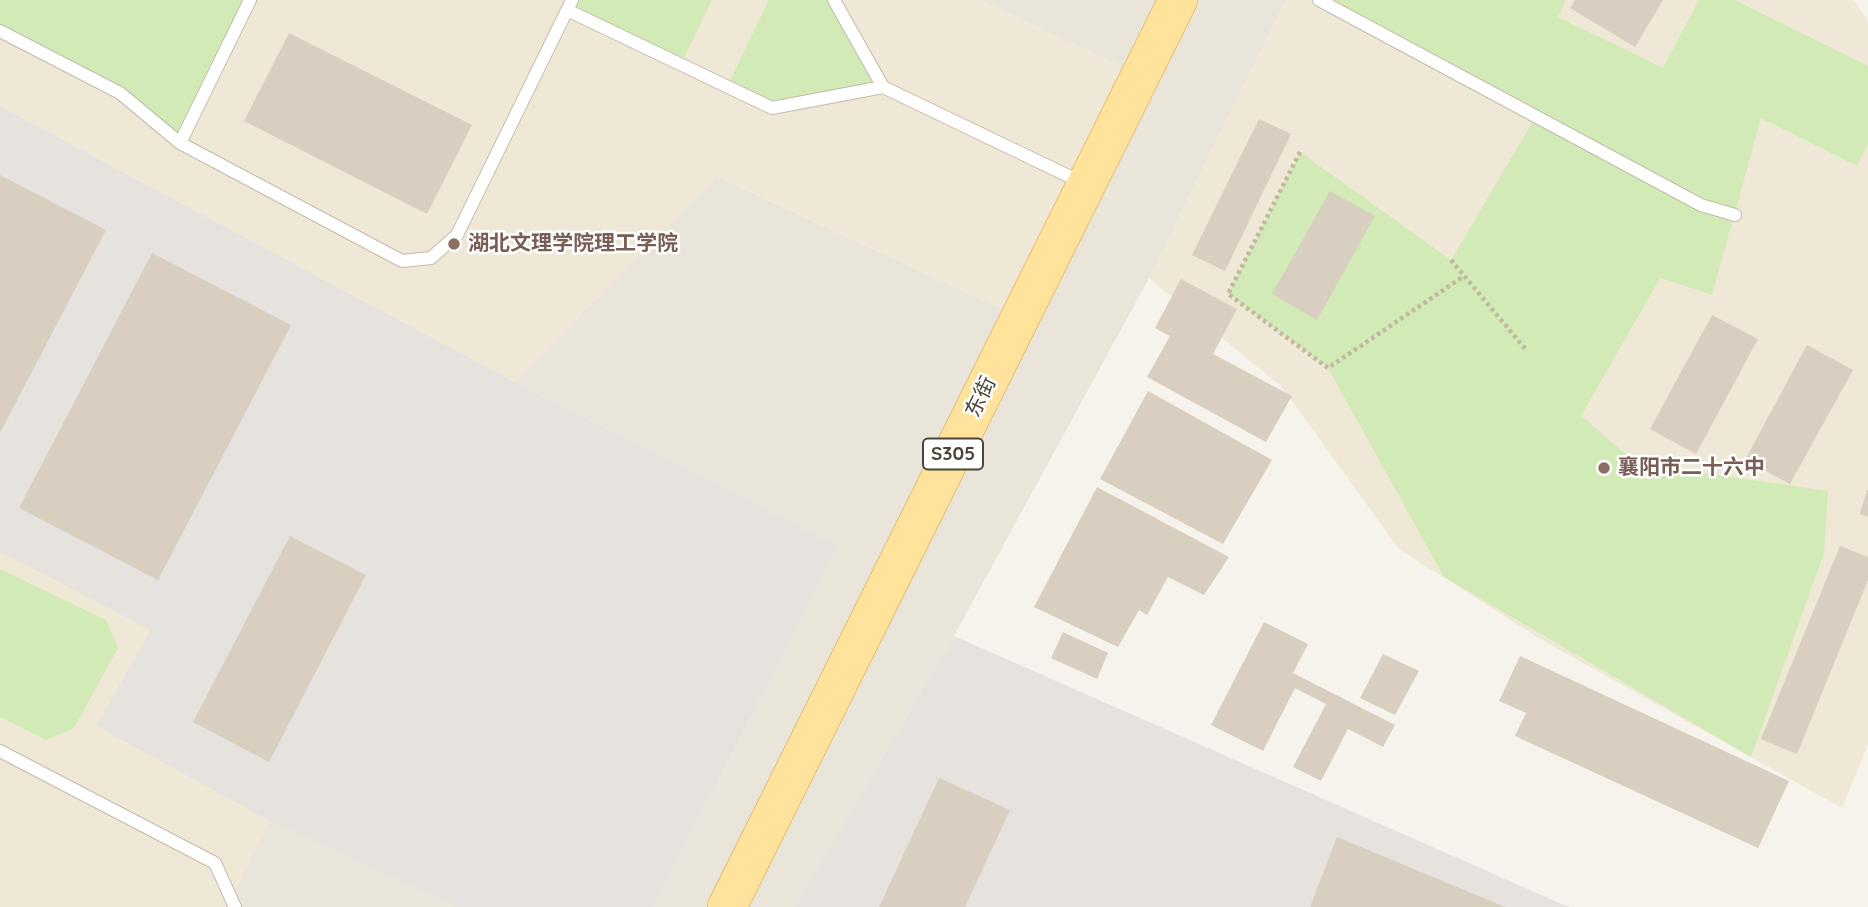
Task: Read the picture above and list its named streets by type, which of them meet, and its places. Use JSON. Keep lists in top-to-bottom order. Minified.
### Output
{"streets":{"main road":["东街","S305"]},"places":["湖北文理学院理工学院","襄阳市二十六中"]}
